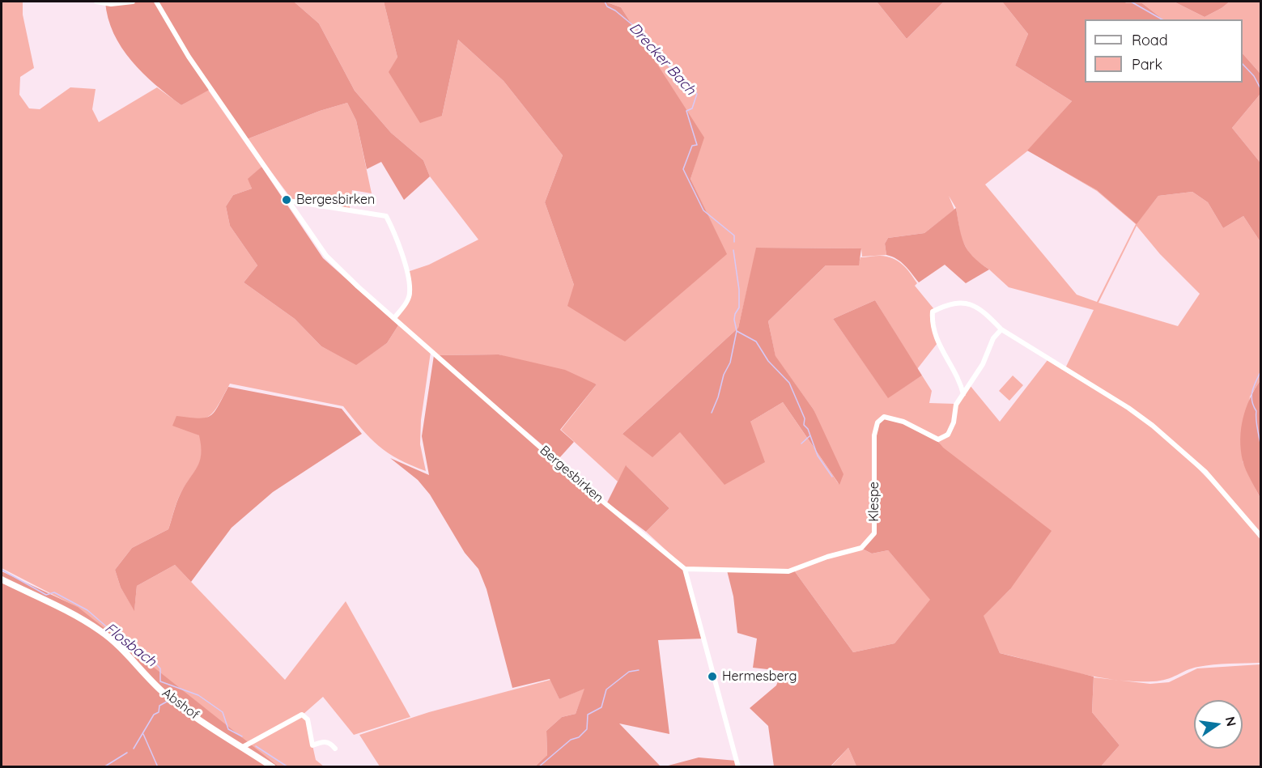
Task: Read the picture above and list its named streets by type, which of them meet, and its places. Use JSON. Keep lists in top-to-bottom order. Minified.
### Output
{"streets":{"street":["Bergesbirken","Klespe","Abshof"]},"crossings":[["Bergesbirken","Klespe"]],"water":["Drecker Bach","Flosbach"],"places":["Bergesbirken","Hermesberg"],"legend":["Road","Park"],"north":"right"}
